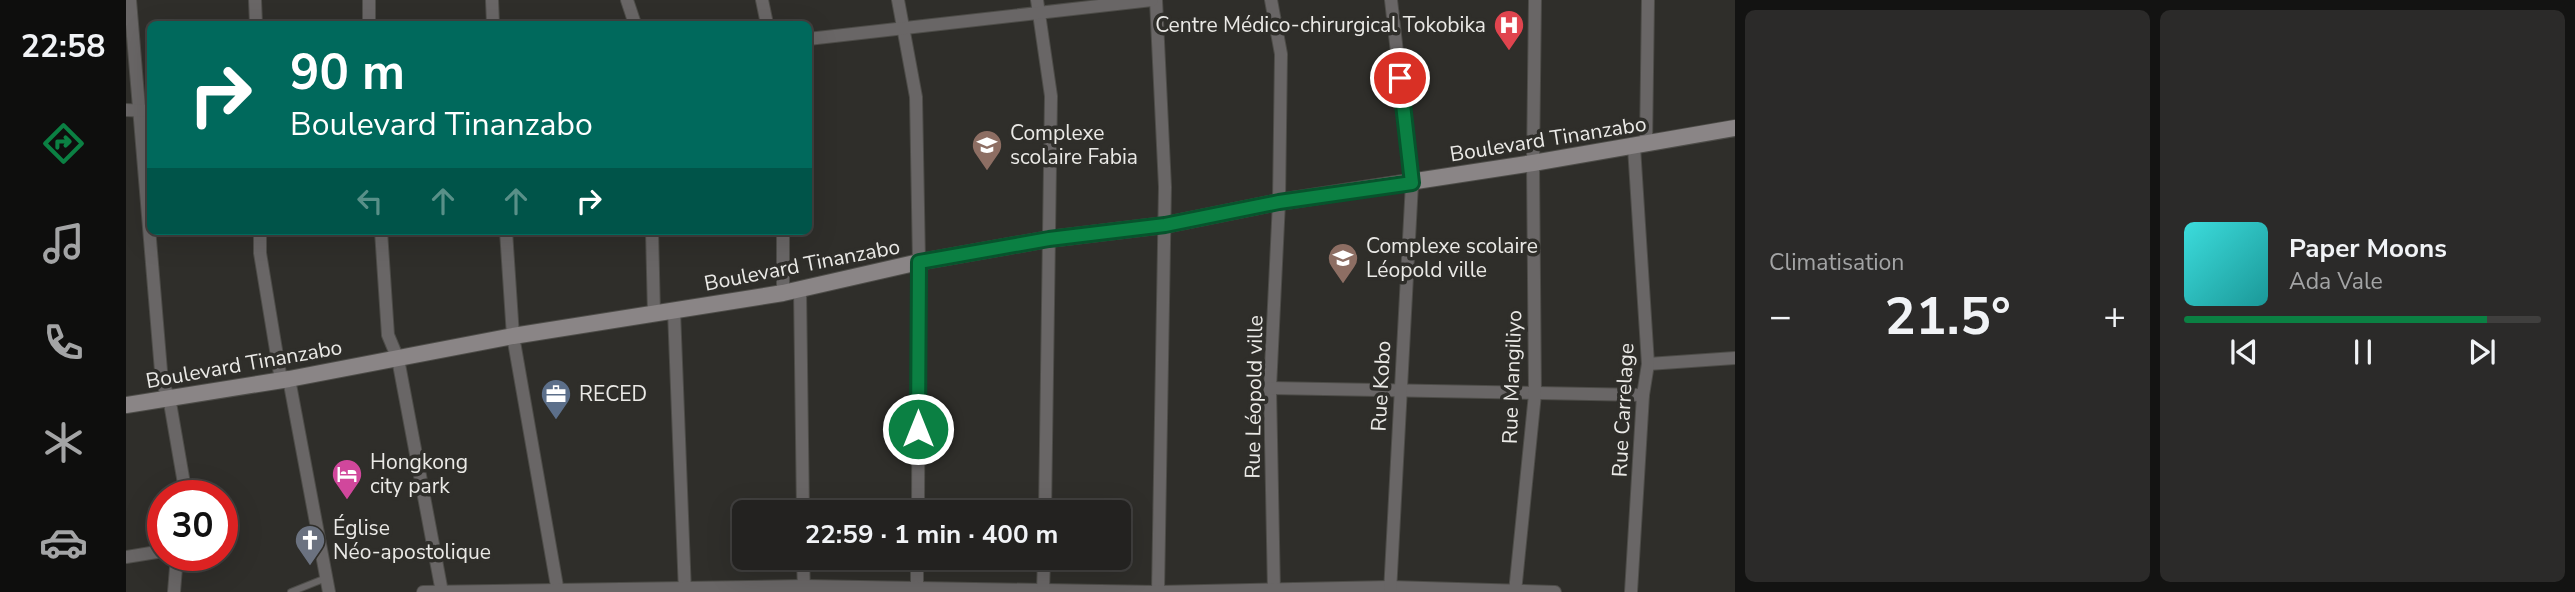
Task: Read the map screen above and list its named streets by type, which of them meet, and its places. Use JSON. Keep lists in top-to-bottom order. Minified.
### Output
{"streets":{"street":["Boulevard Tinanzabo","Rue Mangiliyo","Rue Kobo","Rue Léopold ville","Rue Carrelage"]},"crossings":[["Boulevard Tinanzabo","Rue Mangiliyo"],["Boulevard Tinanzabo","Rue Kobo"],["Boulevard Tinanzabo","Rue Léopold ville"],["Boulevard Tinanzabo","Rue Carrelage"]],"places":{"hospital":["Centre Médico-chirurgical Tokobika"],"school or university":["Complexe scolaire Fabia","Complexe scolaire Léopold ville"],"office":["RECED"],"hotel":["Hongkong city park"],"church":["Église Néo-apostolique"]},"page":{"tabs":"22:58","tile":"Climatisation","turn":["90 m","Boulevard Tinanzabo"],"song":["Paper Moons","Ada Vale"],"heat":["−","21.5°","+"],"limit":"30","trip":"22:59 · 1 min · 400 m"}}
